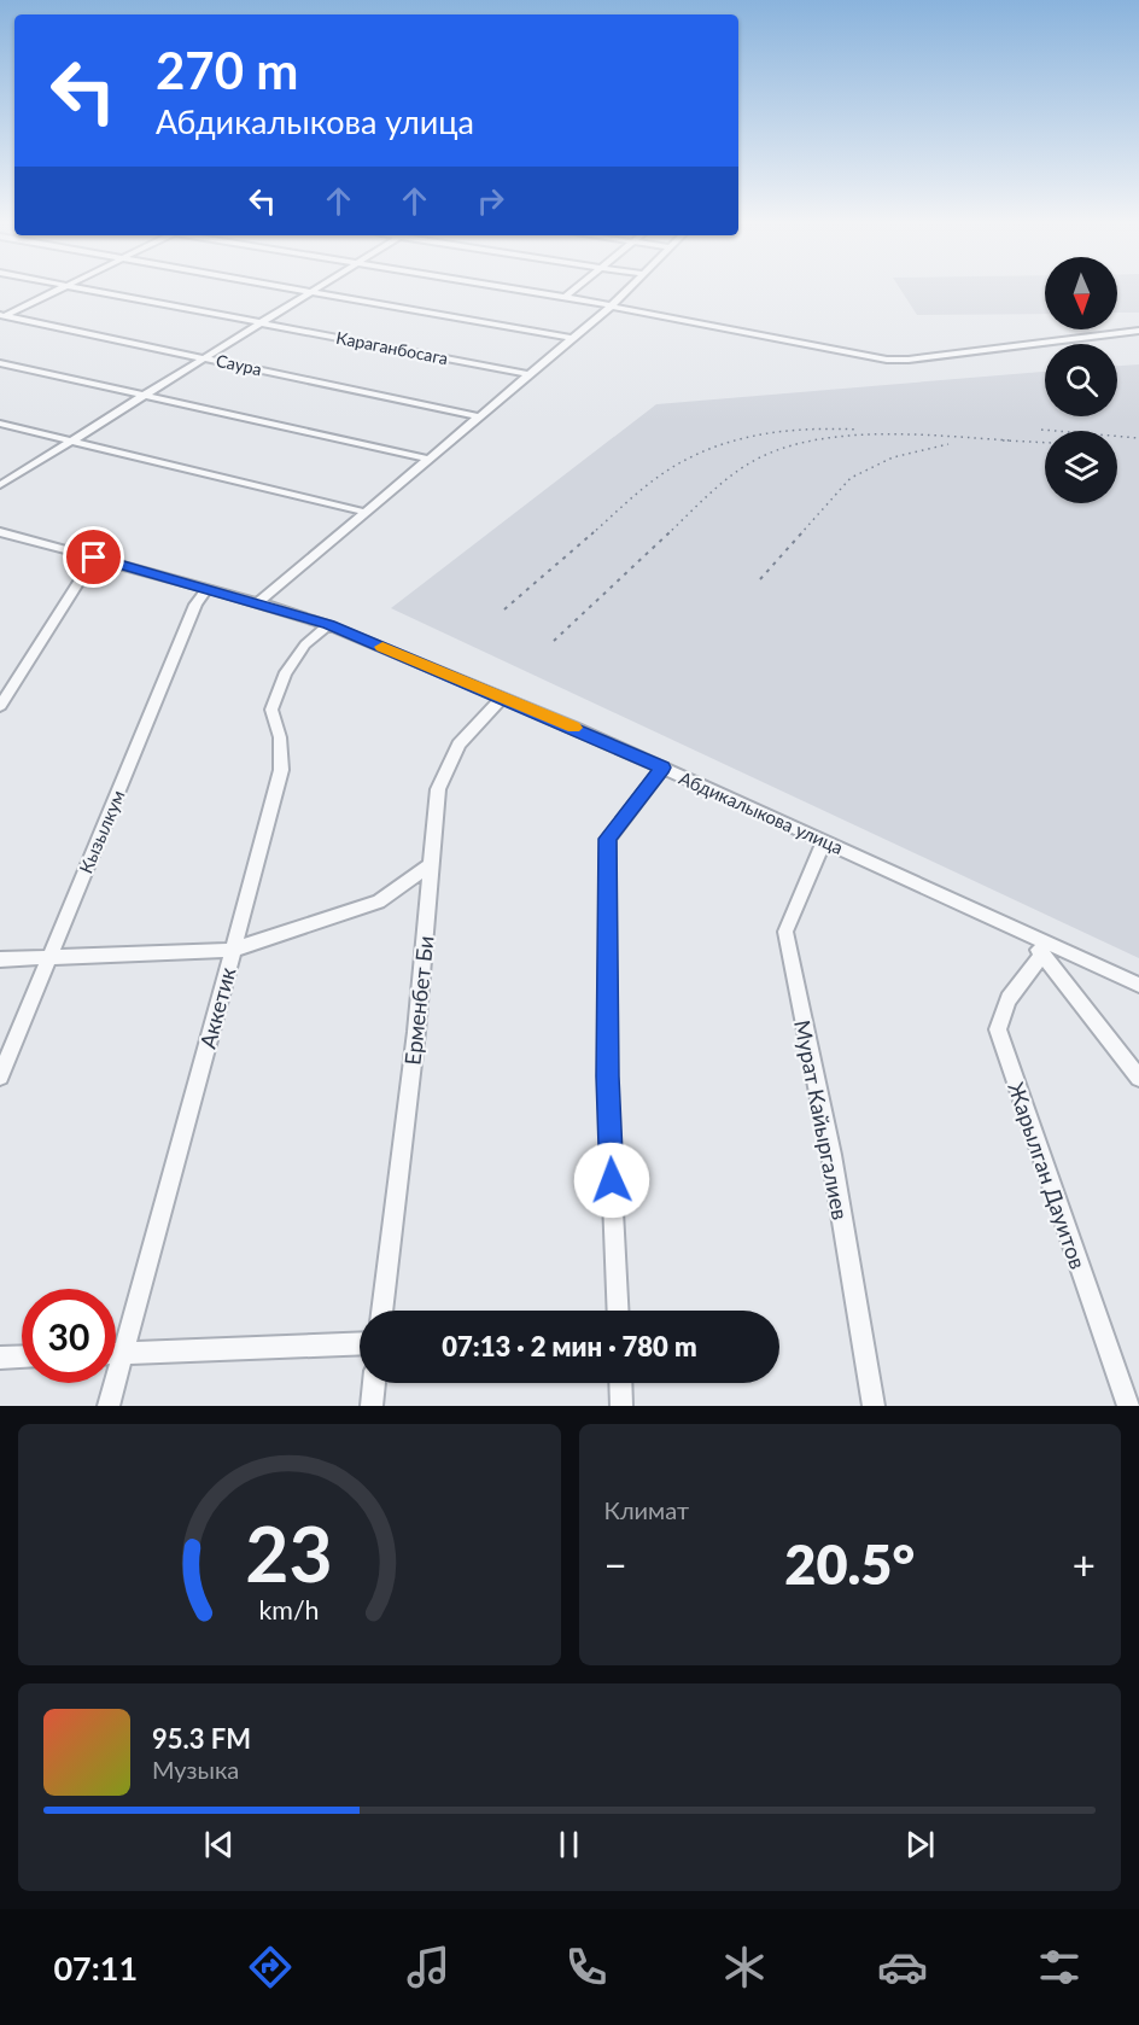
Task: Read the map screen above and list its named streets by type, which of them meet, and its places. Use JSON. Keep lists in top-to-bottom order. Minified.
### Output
{"streets":{"street":["Караганбосага","Саура","Абдикалыкова улица","Кызылкум","Ерменбет Би","Аккетик","Мурат Кайыргалиев","Жарылган Дауитов"]},"crossings":[["Абдикалыкова улица","Кызылкум"],["Абдикалыкова улица","Ерменбет Би"],["Абдикалыкова улица","Аккетик"],["Абдикалыкова улица","Мурат Кайыргалиев"]],"north":"bottom","page":{"turn":["270 m","Абдикалыкова улица"],"limit":"30","trip":"07:13 · 2 мин · 780 m","tile":"Климат","heat":["−","20.5°","+"],"song":["95.3 FM","Музыка"],"tabs":"07:11","gauge":["23","km/h"]}}
